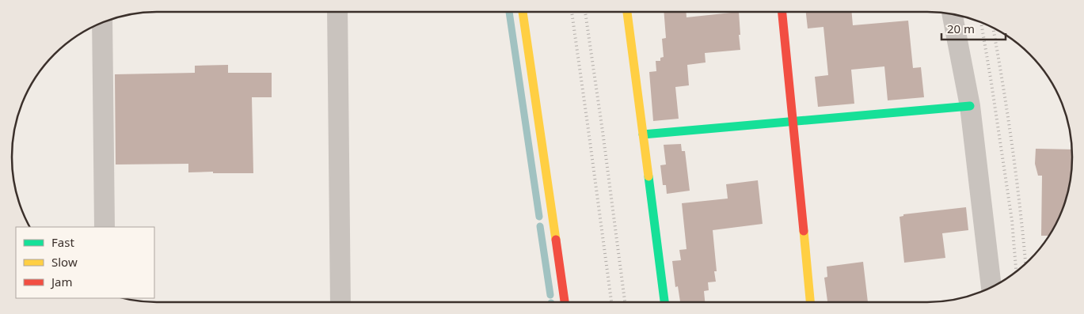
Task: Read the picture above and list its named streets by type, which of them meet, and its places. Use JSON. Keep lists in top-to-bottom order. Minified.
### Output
{"legend":["Fast","Slow","Jam"],"scale_bar":"20 m"}
